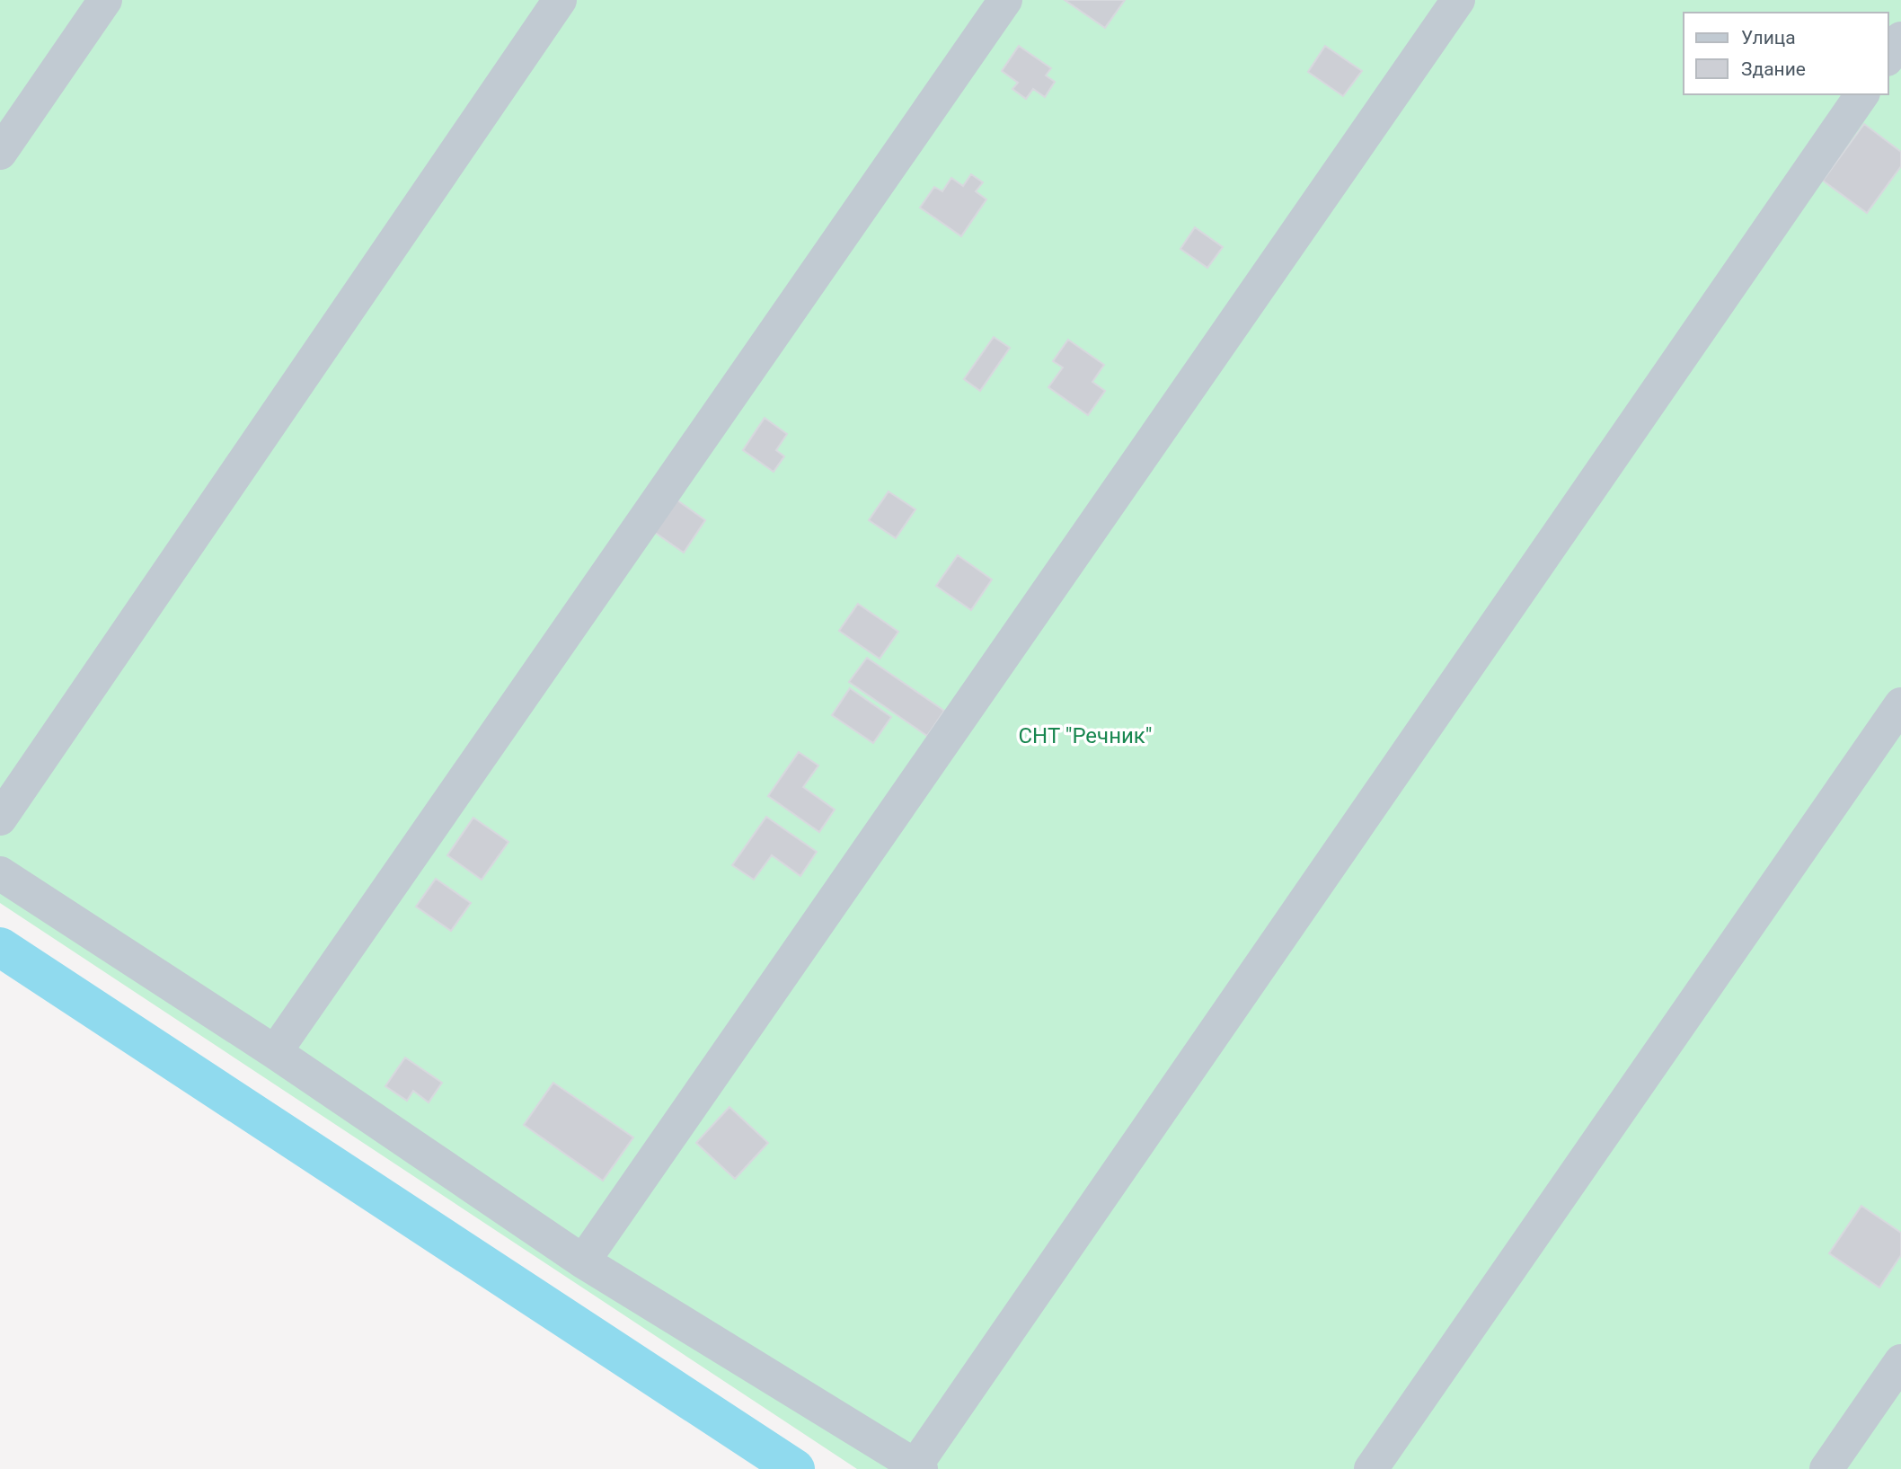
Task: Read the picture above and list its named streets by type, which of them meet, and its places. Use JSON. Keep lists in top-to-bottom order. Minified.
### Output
{"parks":["СНТ \"Речник\""],"legend":["Улица","Здание"]}
